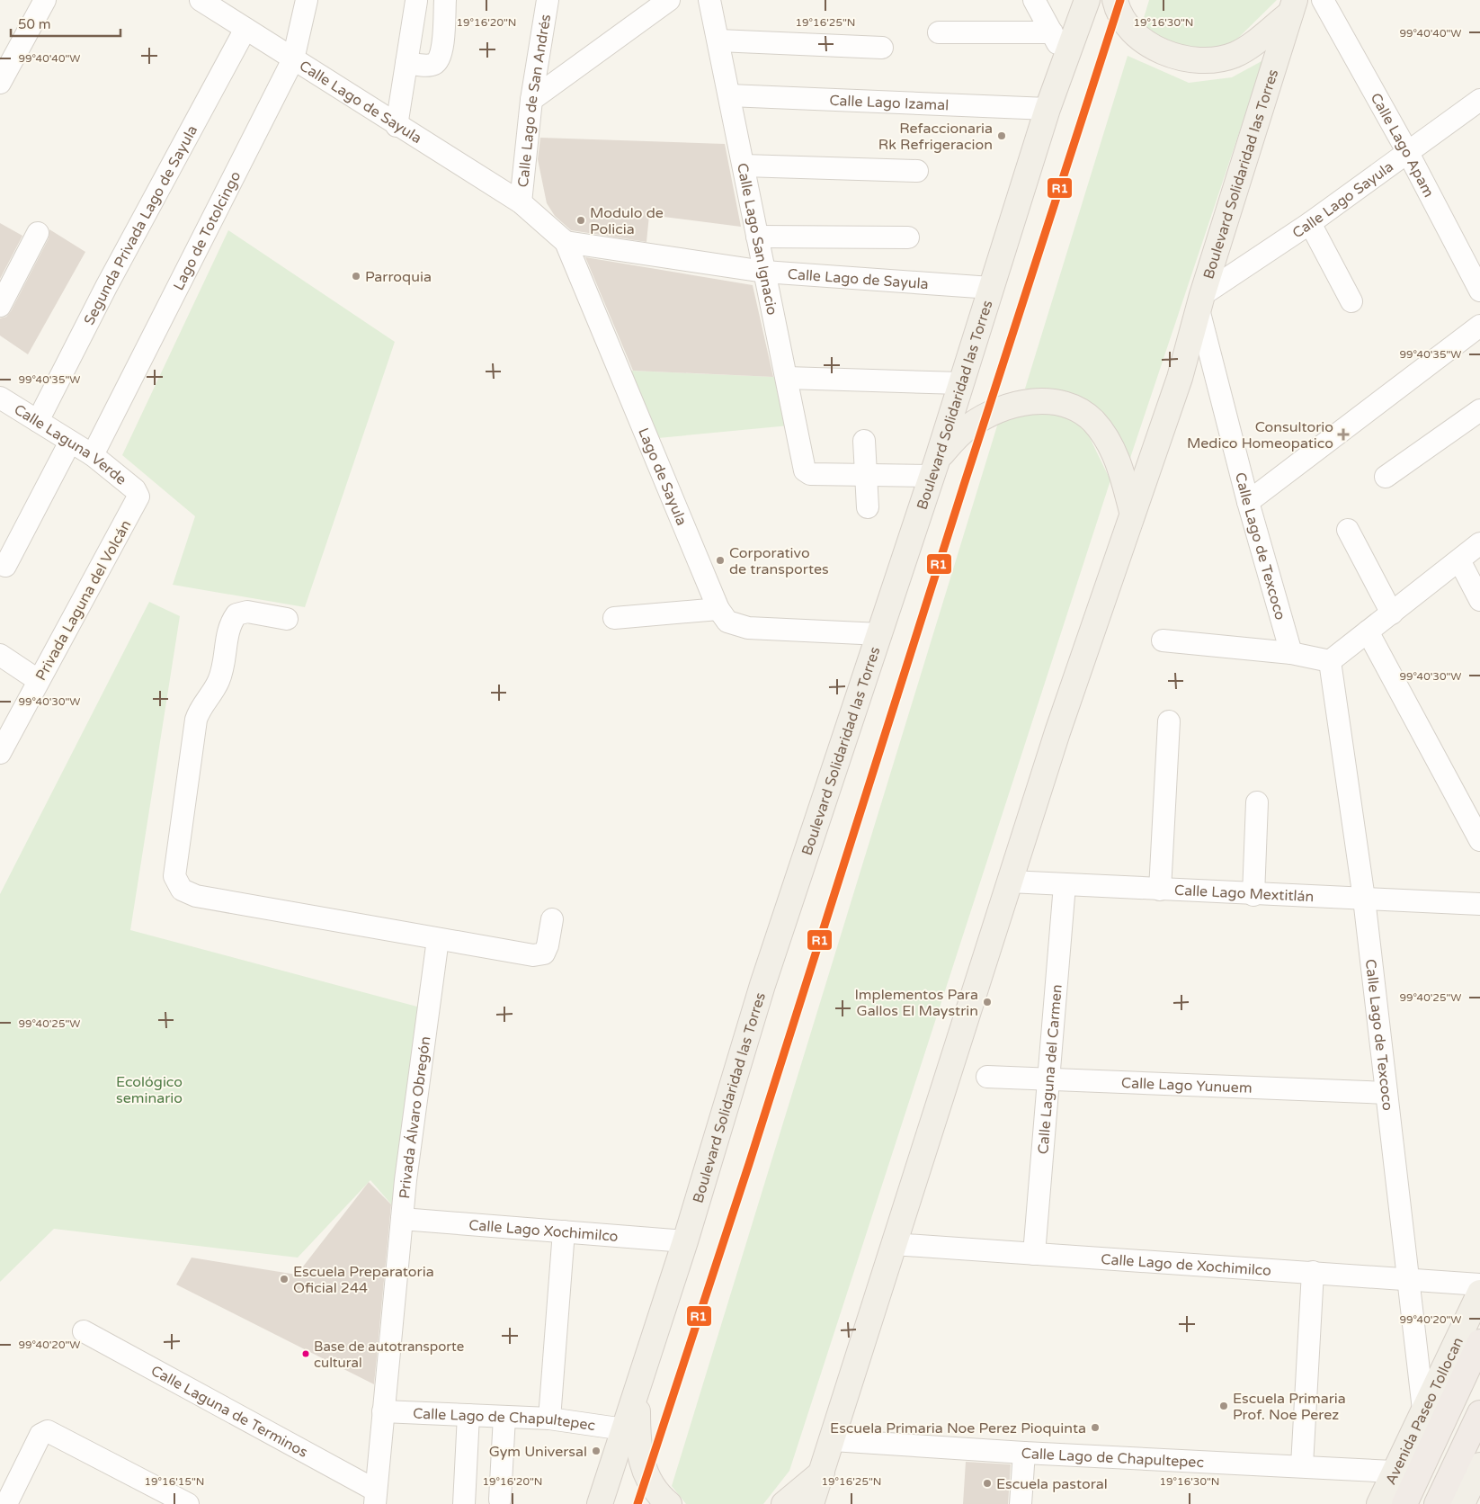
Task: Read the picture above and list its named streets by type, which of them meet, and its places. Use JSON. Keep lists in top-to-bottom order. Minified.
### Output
{"streets":{"highway":["Avenida Paseo Tollocan"],"main road":["Boulevard Solidaridad las Torres"],"street":["Calle Lago de San Andrés","Calle Lago Izamal","Calle Lago de Sayula","Calle Lago Apam","Calle Lago Sayula","Segunda Privada Lago de Sayula","Lago de Totolcingo","Calle Lago San Ignacio","Calle Laguna Verde","Lago de Sayula","Calle Lago de Texcoco","Privada Laguna del Volcán","Calle Lago Mextitlán","Calle Laguna del Carmen","Calle Lago Yunuem","Privada Álvaro Obregón","Calle Lago Xochimilco","Calle Lago de Xochimilco","Calle Laguna de Terminos","Calle Lago de Chapultepec"]},"crossings":[["Calle Lago de San Andrés","Calle Lago de Sayula"],["Calle Lago de San Andrés","Lago de Sayula"],["Calle Lago Izamal","Boulevard Solidaridad las Torres"],["Calle Lago Izamal","Calle Lago San Ignacio"],["Calle Lago de Sayula","Boulevard Solidaridad las Torres"],["Calle Lago de Sayula","Segunda Privada Lago de Sayula"],["Calle Lago de Sayula","Lago de Totolcingo"],["Calle Lago de Sayula","Calle Lago San Ignacio"],["Calle Lago de Sayula","Lago de Sayula"],["Calle Lago Apam","Calle Lago Sayula"],["Boulevard Solidaridad las Torres","Calle Lago Sayula"],["Boulevard Solidaridad las Torres","Lago de Sayula"],["Boulevard Solidaridad las Torres","Calle Lago de Texcoco"],["Boulevard Solidaridad las Torres","Calle Lago Mextitlán"],["Boulevard Solidaridad las Torres","Calle Lago Xochimilco"],["Boulevard Solidaridad las Torres","Calle Lago de Xochimilco"],["Boulevard Solidaridad las Torres","Calle Lago de Chapultepec"],["Calle Lago Sayula","Calle Lago de Texcoco"],["Segunda Privada Lago de Sayula","Calle Laguna Verde"],["Lago de Totolcingo","Calle Laguna Verde"],["Calle Laguna Verde","Privada Laguna del Volcán"],["Calle Lago de Texcoco","Calle Lago Mextitlán"],["Calle Lago de Texcoco","Calle Lago Yunuem"],["Calle Lago de Texcoco","Calle Lago de Xochimilco"],["Calle Lago de Texcoco","Avenida Paseo Tollocan"],["Calle Lago Mextitlán","Calle Laguna del Carmen"],["Calle Laguna del Carmen","Calle Lago Yunuem"],["Calle Laguna del Carmen","Calle Lago de Xochimilco"],["Privada Álvaro Obregón","Calle Lago Xochimilco"],["Privada Álvaro Obregón","Calle Laguna de Terminos"],["Privada Álvaro Obregón","Calle Lago de Chapultepec"],["Avenida Paseo Tollocan","Calle Lago de Chapultepec"]],"parks":["Ecológico seminario"],"places":{"other":["Refaccionaria Rk Refrigeracion","Modulo de Policia","Parroquia","Corporativo de transportes","Implementos Para Gallos El Maystrin","Escuela Preparatoria Oficial 244","Base de autotransporte cultural","Escuela Primaria Prof. Noe Perez","Escuela Primaria Noe Perez Pioquinta","Gym Universal","Escuela pastoral"],"health":["Consultorio Medico Homeopatico"]},"lines":["transit line R1"],"scale_bar":"50 m","coordinates":["19°16'20\"N","19°16'25\"N","19°16'30\"N","99°40'40\"W","99°40'35\"W","99°40'30\"W","99°40'25\"W","99°40'20\"W","19°16'15\"N"]}
